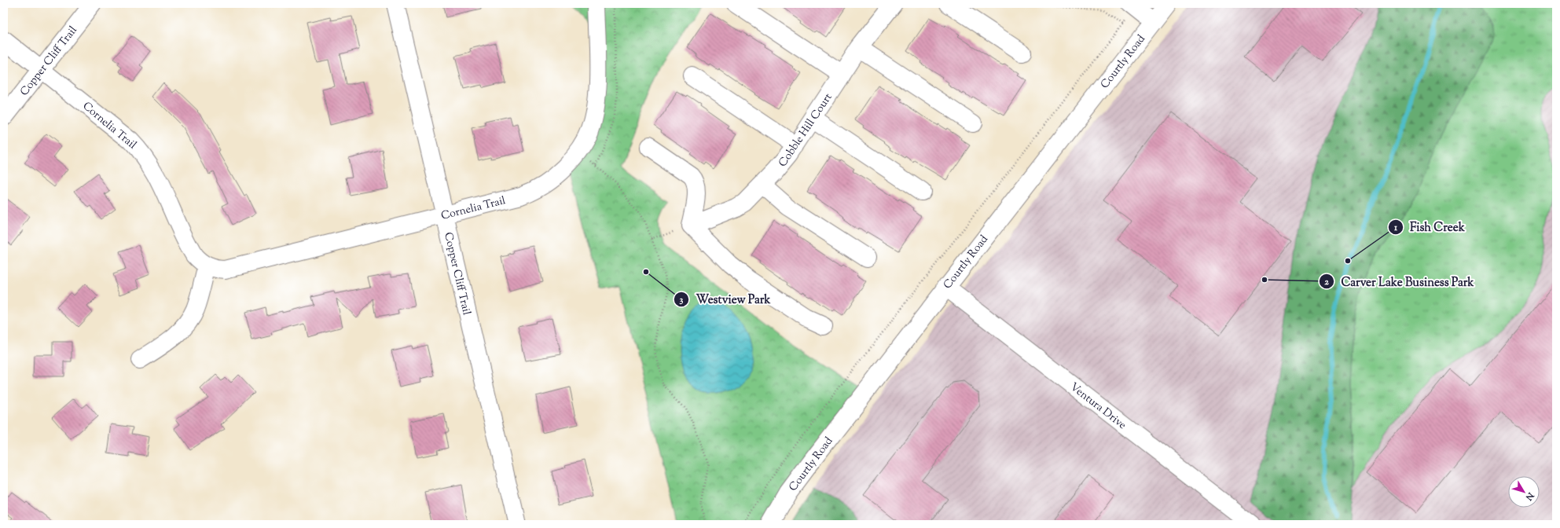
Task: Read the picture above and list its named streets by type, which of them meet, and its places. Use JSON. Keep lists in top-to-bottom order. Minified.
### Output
{"streets":{"street":["Copper Cliff Trail","Courtly Road","Cornelia Trail","Cobble Hill Court","Ventura Drive"]},"crossings":[["Copper Cliff Trail","Cornelia Trail"],["Courtly Road","Ventura Drive"]],"places":["Fish Creek","Westview Park","Carver Lake Business Park"],"north":"bottom right"}
